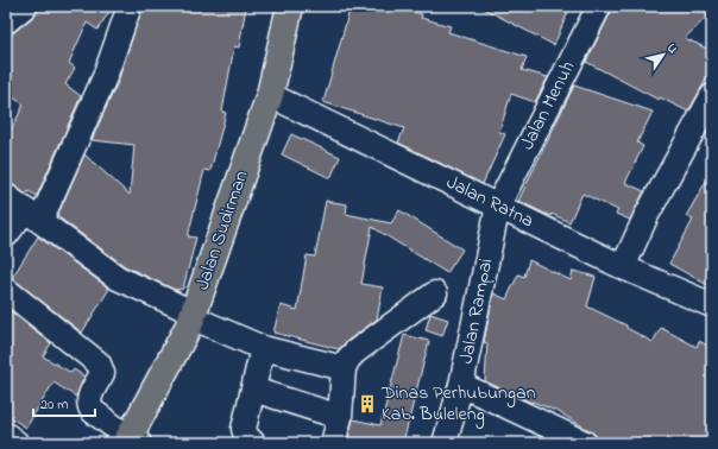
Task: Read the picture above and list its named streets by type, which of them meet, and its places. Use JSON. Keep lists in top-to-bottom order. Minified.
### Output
{"streets":{"main road":["Jalan Sudirman"],"street":["Jalan Menuh","Jalan Ratna","Jalan Rampai"]},"crossings":[["Jalan Menuh","Jalan Ratna"],["Jalan Menuh","Jalan Rampai"],["Jalan Ratna","Jalan Sudirman"],["Jalan Ratna","Jalan Rampai"]],"places":{"building":["Dinas Perhubungan Kab. Buleleng"]},"scale_bar":"20 m","north":"top right"}
